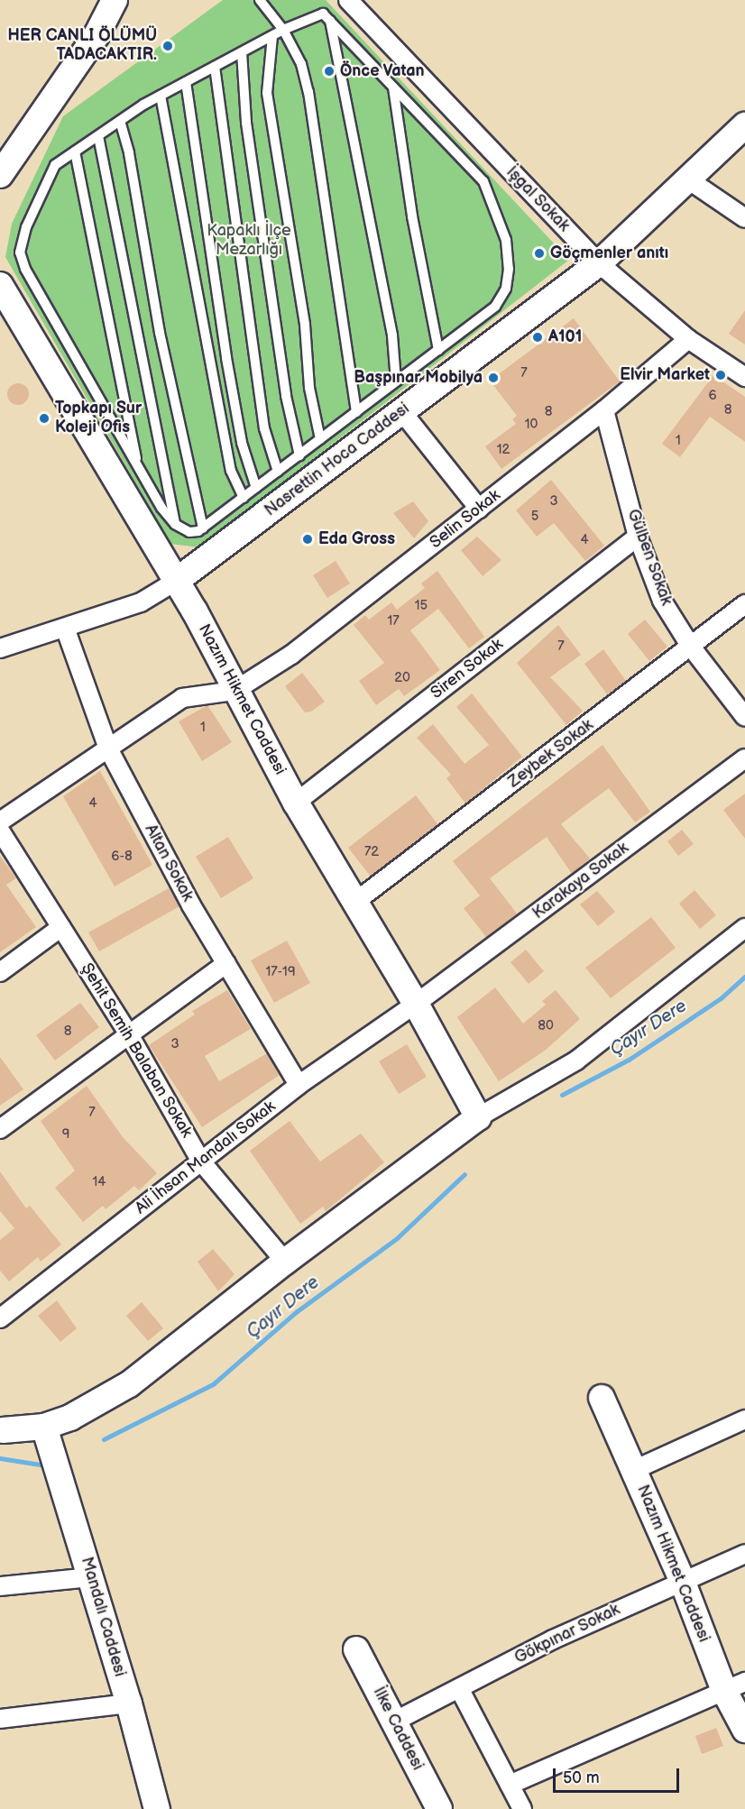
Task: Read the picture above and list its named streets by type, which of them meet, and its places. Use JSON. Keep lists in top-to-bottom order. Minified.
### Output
{"streets":{"street":["İşgal Sokak","Nasrettin Hoca Caddesi","Selin Sokak","Gülben Sokak","Siren Sokak","Nazım Hikmet Caddesi","Zeybek Sokak","Altan Sokak","Karakaya Sokak","Şehit Semih Balaban Sokak","Ali İhsan Mandalı Sokak","Mandalı Caddesi","Gökpınar Sokak","İlke Caddesi"]},"crossings":[["İşgal Sokak","Nasrettin Hoca Caddesi"],["İşgal Sokak","Selin Sokak"],["Nasrettin Hoca Caddesi","Nazım Hikmet Caddesi"],["Selin Sokak","Gülben Sokak"],["Selin Sokak","Nazım Hikmet Caddesi"],["Gülben Sokak","Siren Sokak"],["Gülben Sokak","Zeybek Sokak"],["Siren Sokak","Nazım Hikmet Caddesi"],["Nazım Hikmet Caddesi","Zeybek Sokak"],["Nazım Hikmet Caddesi","Karakaya Sokak"],["Nazım Hikmet Caddesi","Ali İhsan Mandalı Sokak"],["Nazım Hikmet Caddesi","Gökpınar Sokak"],["Altan Sokak","Ali İhsan Mandalı Sokak"],["Karakaya Sokak","Ali İhsan Mandalı Sokak"],["Şehit Semih Balaban Sokak","Ali İhsan Mandalı Sokak"],["Gökpınar Sokak","İlke Caddesi"]],"water":["Çayır Dere"],"parks":["Kapaklı İlçe Mezarlığı"],"places":["HER CANLI ÖLÜMÜ TADACAKTIR.","Önce Vatan","Göçmenler anıtı","A101","Elvir Market","Başpınar Mobilya","Topkapı Sur Koleji Ofis","Eda Gross"],"house_numbers":["7","6","8","8","10","1","12","3","5","4","15","17","7","20","1","4","72","6-8","17-19","80","8","3","7","9","14"],"scale_bar":"50 m"}
